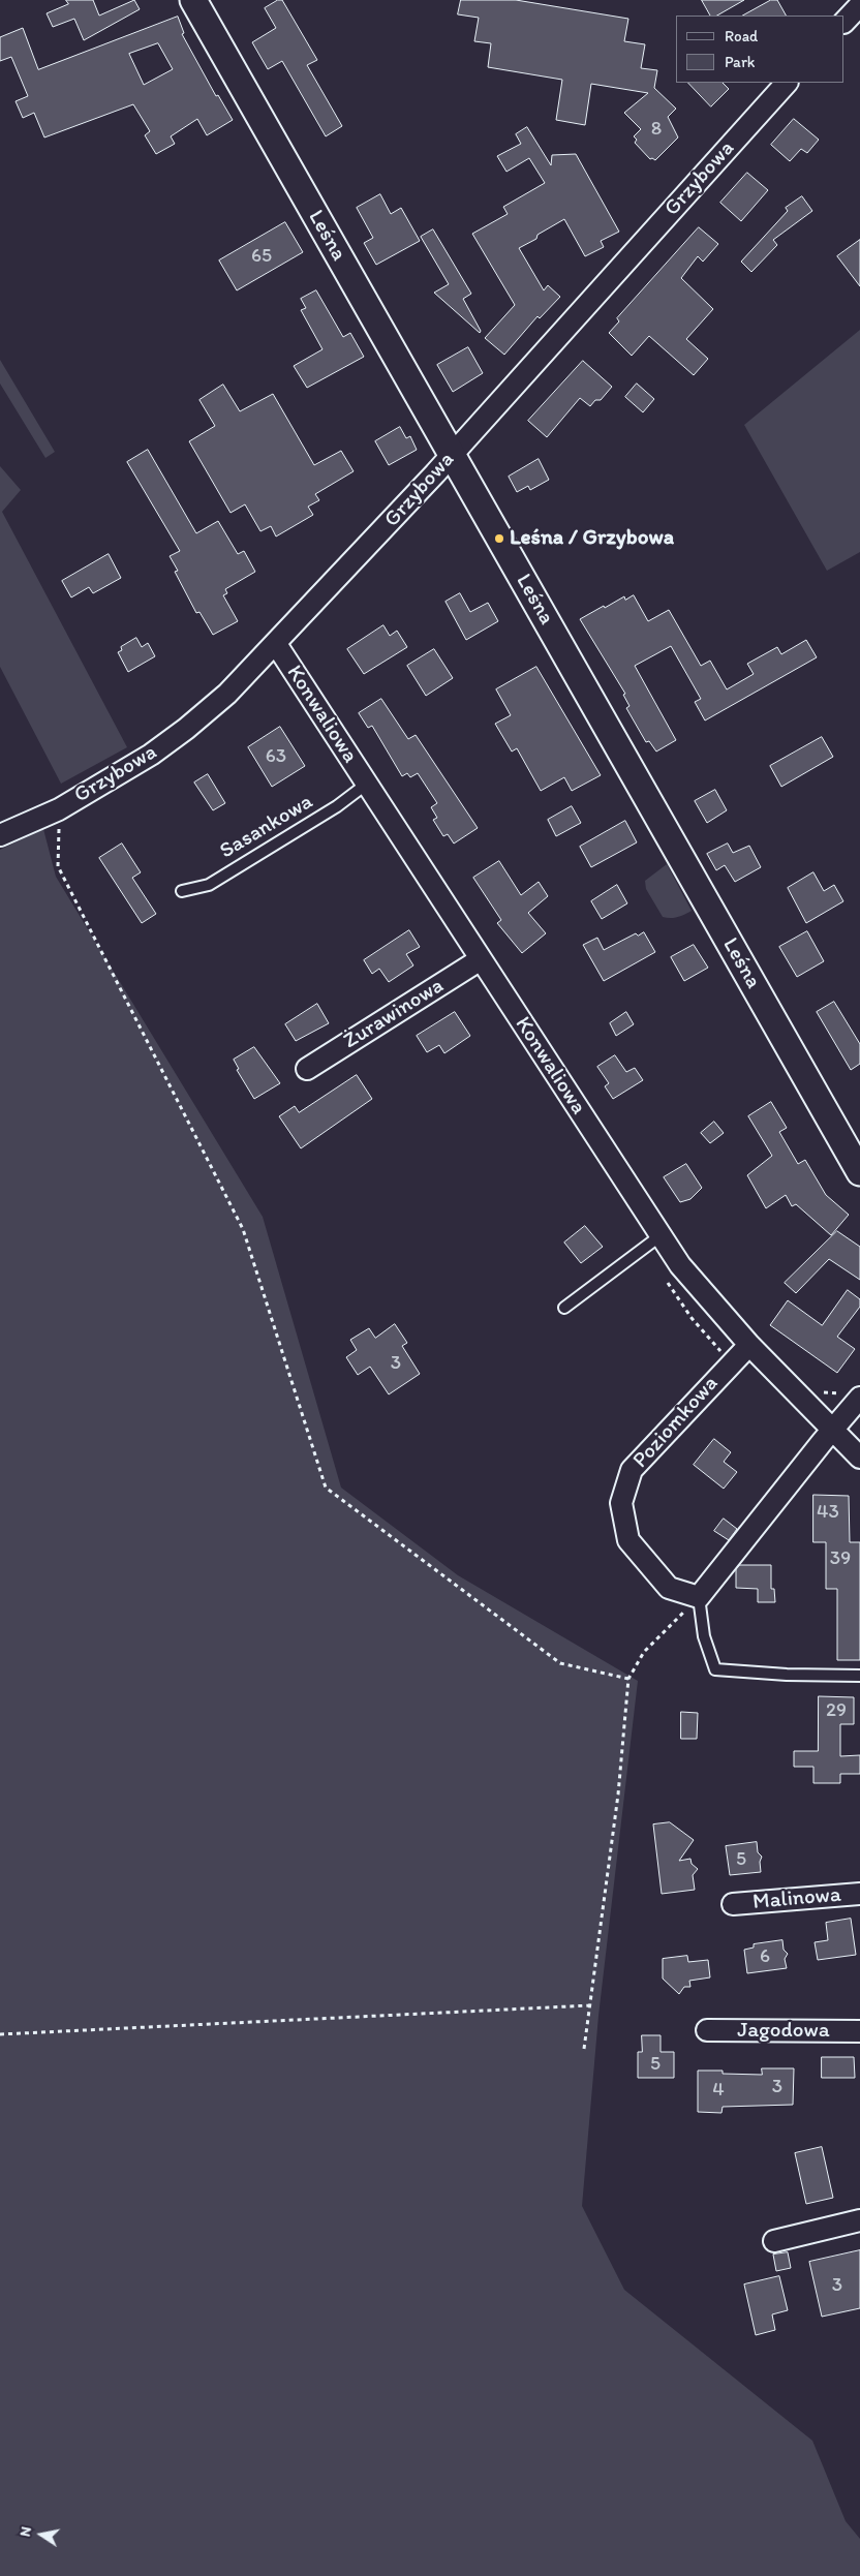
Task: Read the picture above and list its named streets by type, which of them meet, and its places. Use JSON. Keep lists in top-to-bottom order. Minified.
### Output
{"streets":{"street":["Grzybowa","Leśna","Konwaliowa","Żurawinowa","Poziomkowa","Malinowa","Jagodowa"],"lane":["Sasankowa"]},"crossings":[["Grzybowa","Leśna"],["Grzybowa","Konwaliowa"],["Konwaliowa","Sasankowa"],["Konwaliowa","Żurawinowa"],["Konwaliowa","Poziomkowa"]],"places":["Leśna / Grzybowa"],"house_numbers":["8","65","63","3","43","39","29","5","6","5","3","4","3"],"legend":["Road","Park"],"north":"left"}
